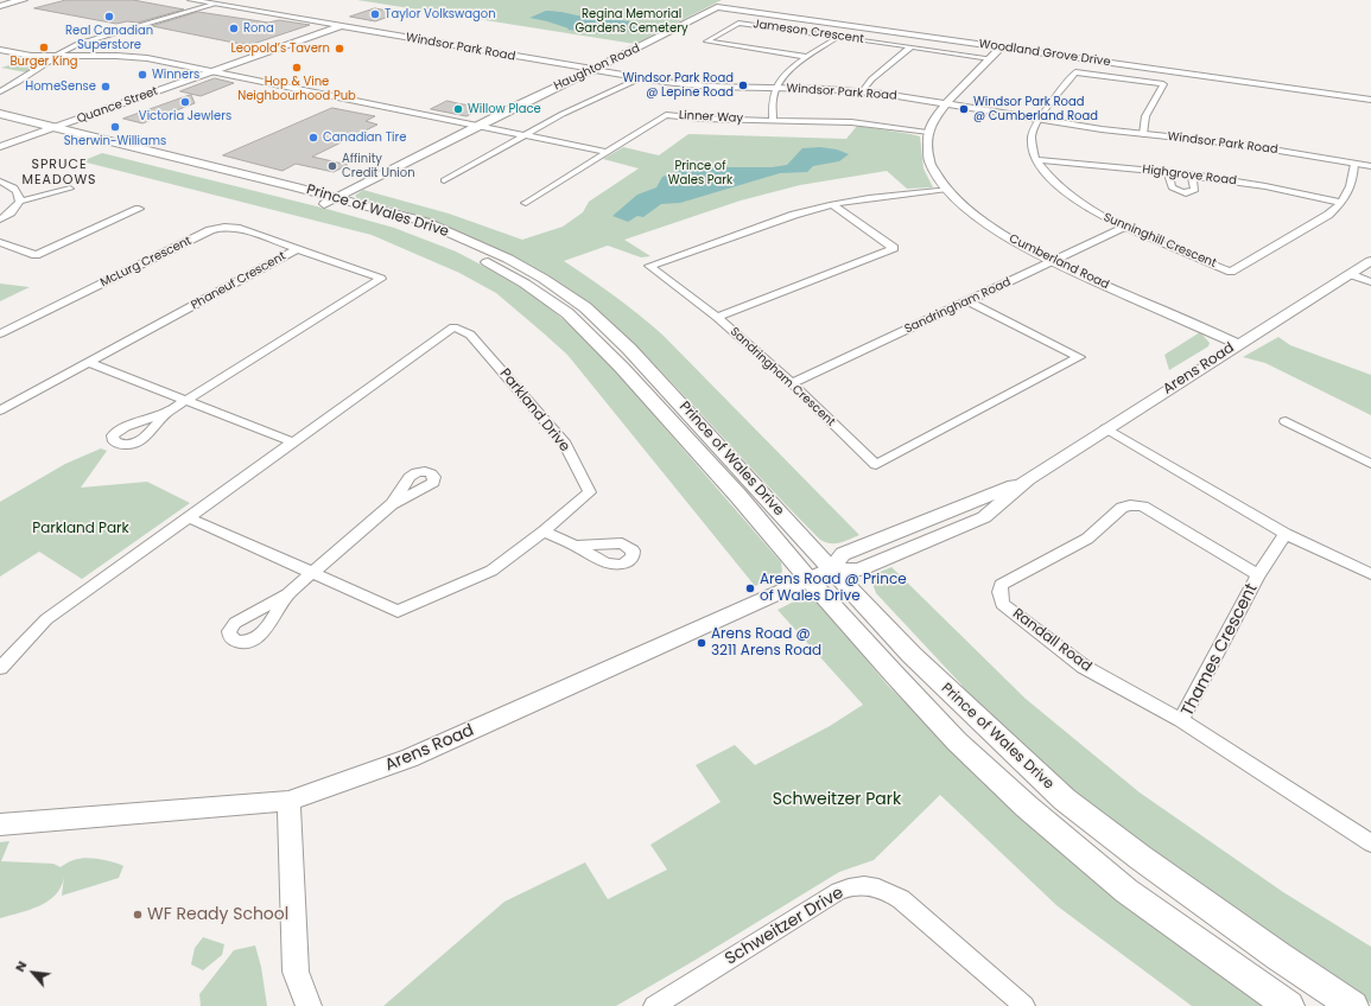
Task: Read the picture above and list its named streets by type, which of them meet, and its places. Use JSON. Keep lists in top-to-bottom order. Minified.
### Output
{"streets":{"main road":["Prince of Wales Drive"],"street":["Jameson Crescent","Windsor Park Road","Woodland Grove Drive","Haughton Road","Quance Street","Linner Way","Highgrove Road","Sunninghill Crescent","McLurg Crescent","Cumberland Road","Phaneuf Crescent","Sandringham Road","Arens Road","Sandringham Crescent","Parkland Drive","Randall Road","Thames Crescent","Schweitzer Drive"]},"crossings":[["Windsor Park Road","Haughton Road"],["Windsor Park Road","Quance Street"],["Windsor Park Road","Sunninghill Crescent"],["Woodland Grove Drive","Haughton Road"],["Haughton Road","Prince of Wales Drive"],["Quance Street","Prince of Wales Drive"],["Linner Way","Cumberland Road"],["Highgrove Road","Sunninghill Crescent"],["Prince of Wales Drive","Arens Road"],["Sunninghill Crescent","Sandringham Road"],["McLurg Crescent","Phaneuf Crescent"],["Cumberland Road","Sandringham Road"],["Cumberland Road","Arens Road"],["Cumberland Road","Sandringham Crescent"],["Sandringham Road","Sandringham Crescent"],["Randall Road","Thames Crescent"]],"districts":["SPRUCE MEADOWS"],"parks":["Regina Memorial Gardens Cemetery","Prince of Wales Park","Parkland Park","Schweitzer Park"],"places":["Taylor Volkswagon","Real Canadian Superstore","Rona","Burger King","Leopold’s Tavern","Hop & Vine Neighbourhood Pub","Winners","Windsor Park Road @ Lepine Road","HomeSense","Victoria Jewlers","Willow Place","Windsor Park Road @ Cumberland Road","Sherwin-Williams","Canadian Tire","Affinity Credit Union","Arens Road @ Prince of Wales Drive","Arens Road @ 3211 Arens Road","WF Ready School"],"north":"top left"}
